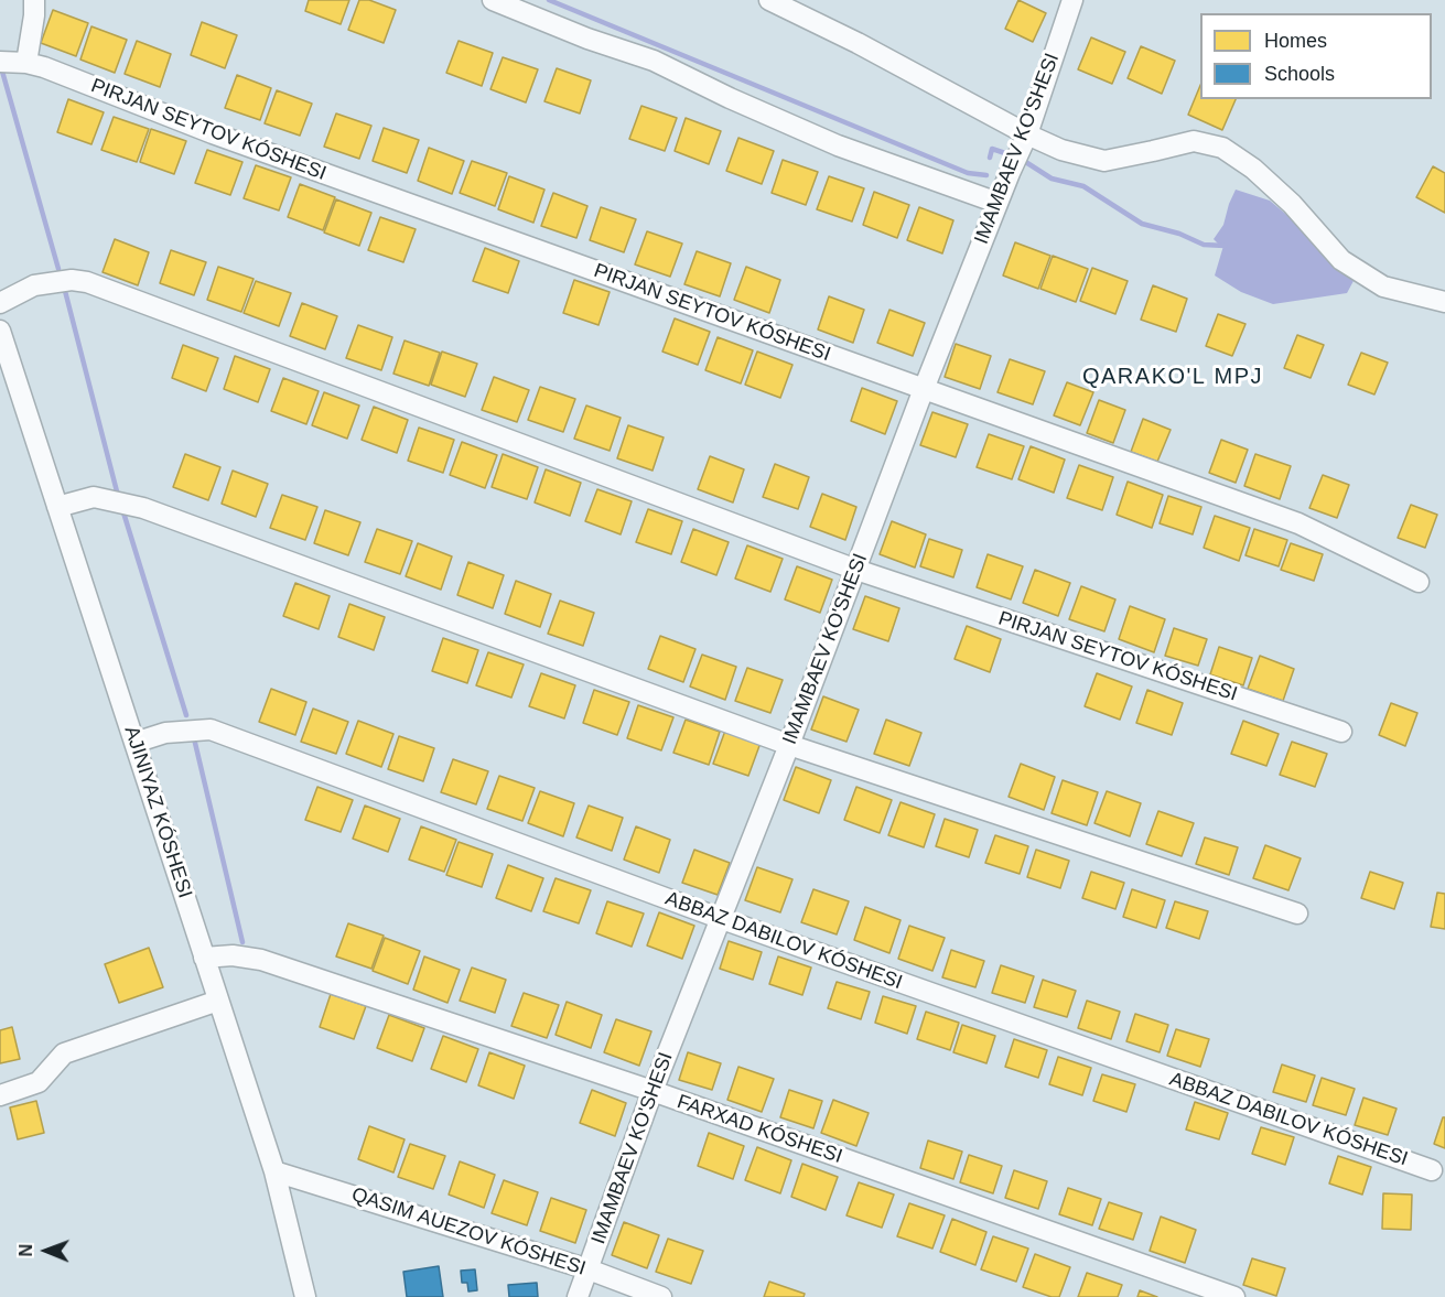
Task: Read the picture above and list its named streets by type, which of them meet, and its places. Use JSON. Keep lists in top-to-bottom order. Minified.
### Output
{"streets":{"street":["IMAMBAEV KO'SHESI","AJINIYAZ KÓSHESI","FARXAD KÓSHESI"]},"crossings":[["IMAMBAEV KO'SHESI","FARXAD KÓSHESI"],["AJINIYAZ KÓSHESI","FARXAD KÓSHESI"]],"districts":["QARAKO'L MPJ"],"legend":["Homes","Schools"],"north":"left"}
